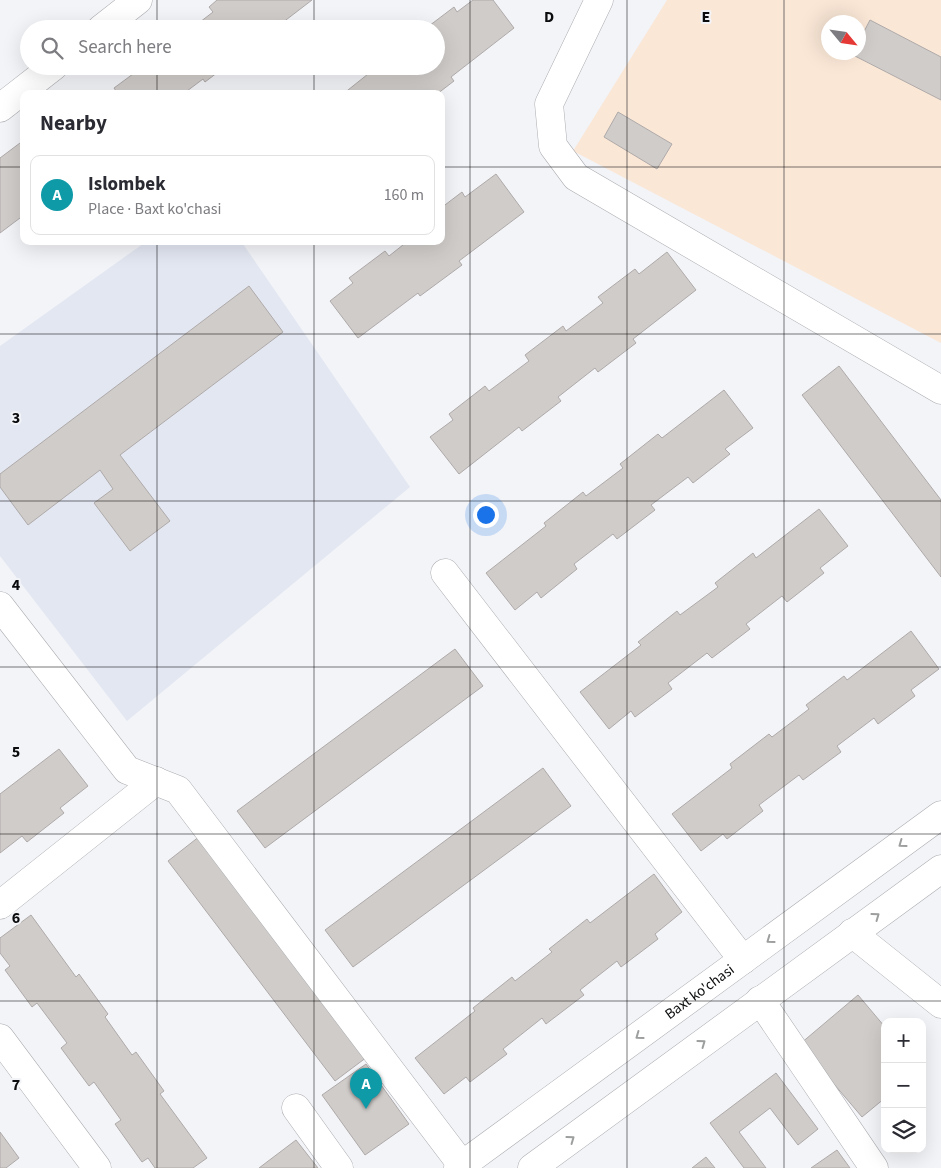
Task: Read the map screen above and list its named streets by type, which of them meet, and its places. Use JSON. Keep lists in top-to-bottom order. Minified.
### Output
{"streets":{"street":["Baxt ko'chasi"]},"north":"bottom right","page":{"search":"Search here","heading":"Nearby","list":[{"mark":"A","name":"Islombek","note":"Place · Baxt ko'chasi","value":"160 m"}],"map_buttons":["+","−"],"pins":"A"},"grid":{"columns":["D","E"],"rows":["3","4","5","6","7"]}}
